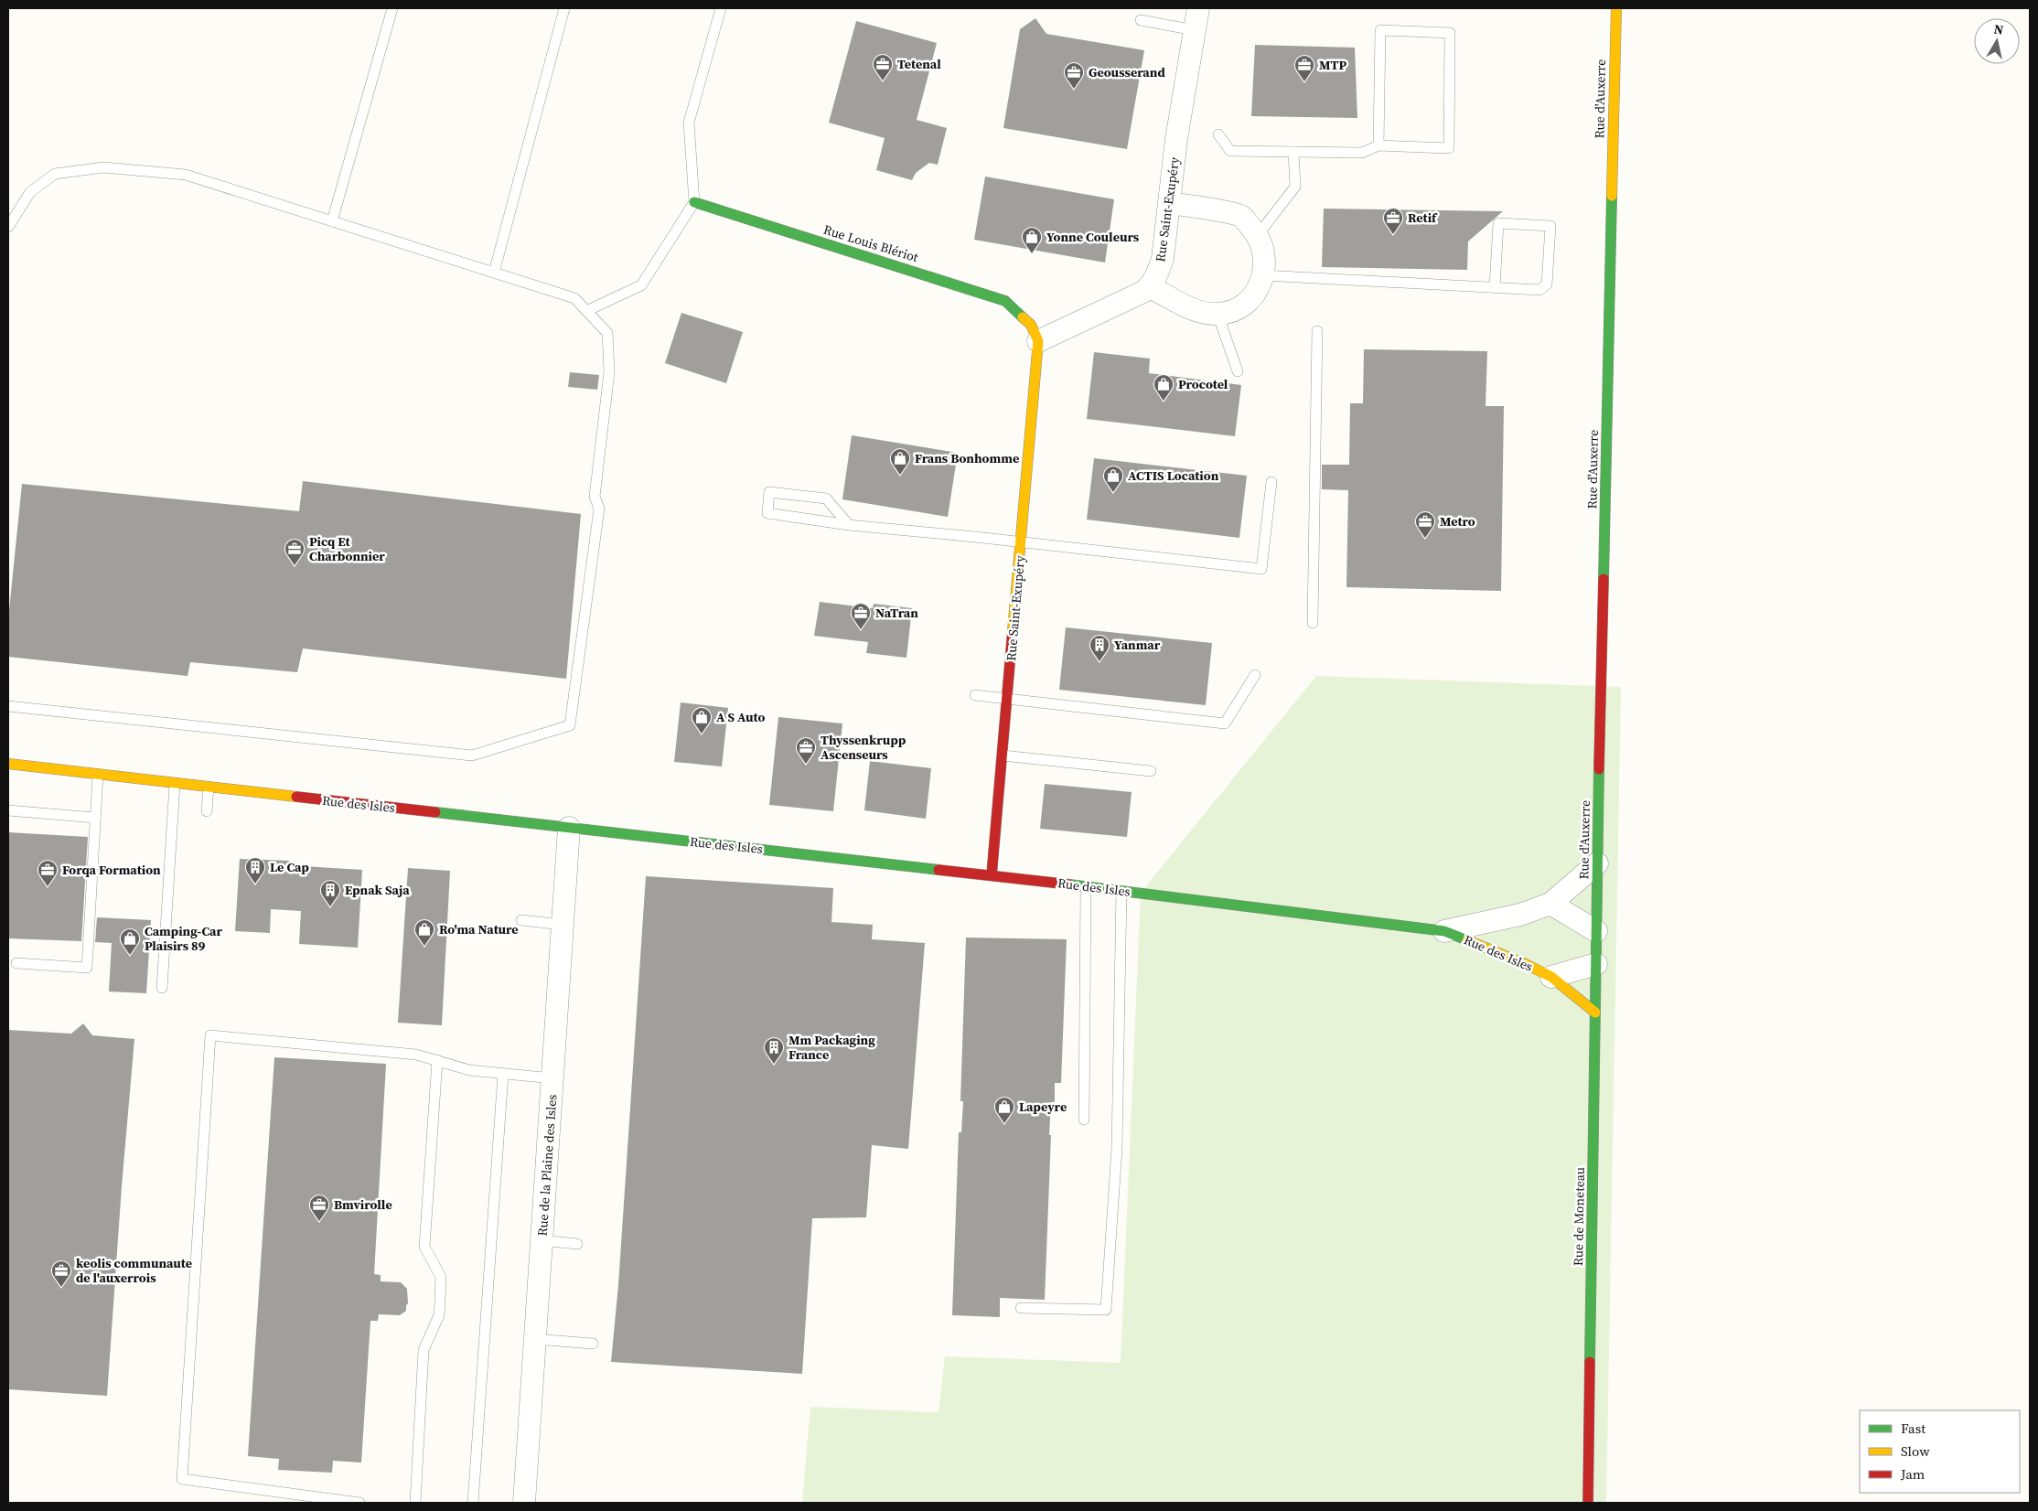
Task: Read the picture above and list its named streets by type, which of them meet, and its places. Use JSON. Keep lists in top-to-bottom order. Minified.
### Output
{"streets":{"street":["Rue d'Auxerre","Rue Saint-Exupéry","Rue Louis Blériot","Rue des Isles","Rue de la Plaine des Isles","Rue de Moneteau"]},"crossings":[["Rue d'Auxerre","Rue des Isles"],["Rue d'Auxerre","Rue de Moneteau"],["Rue Saint-Exupéry","Rue Louis Blériot"],["Rue Saint-Exupéry","Rue des Isles"],["Rue des Isles","Rue de la Plaine des Isles"],["Rue des Isles","Rue de Moneteau"]],"places":{"office":["Tetenal","MTP","Geousserand","Retif","Metro","Picq Et Charbonnier","NaTran","Thyssenkrupp Ascenseurs","Forqa Formation","Bmvirolle","keolis communaute de l'auxerrois"],"shop":["Yonne Couleurs","Procotel","Frans Bonhomme","ACTIS Location","A S Auto","Ro'ma Nature","Camping-Car Plaisirs 89","Lapeyre"],"building":["Yanmar","Le Cap","Epnak Saja","Mm Packaging France"]},"legend":["Fast","Slow","Jam"],"north":"top"}
